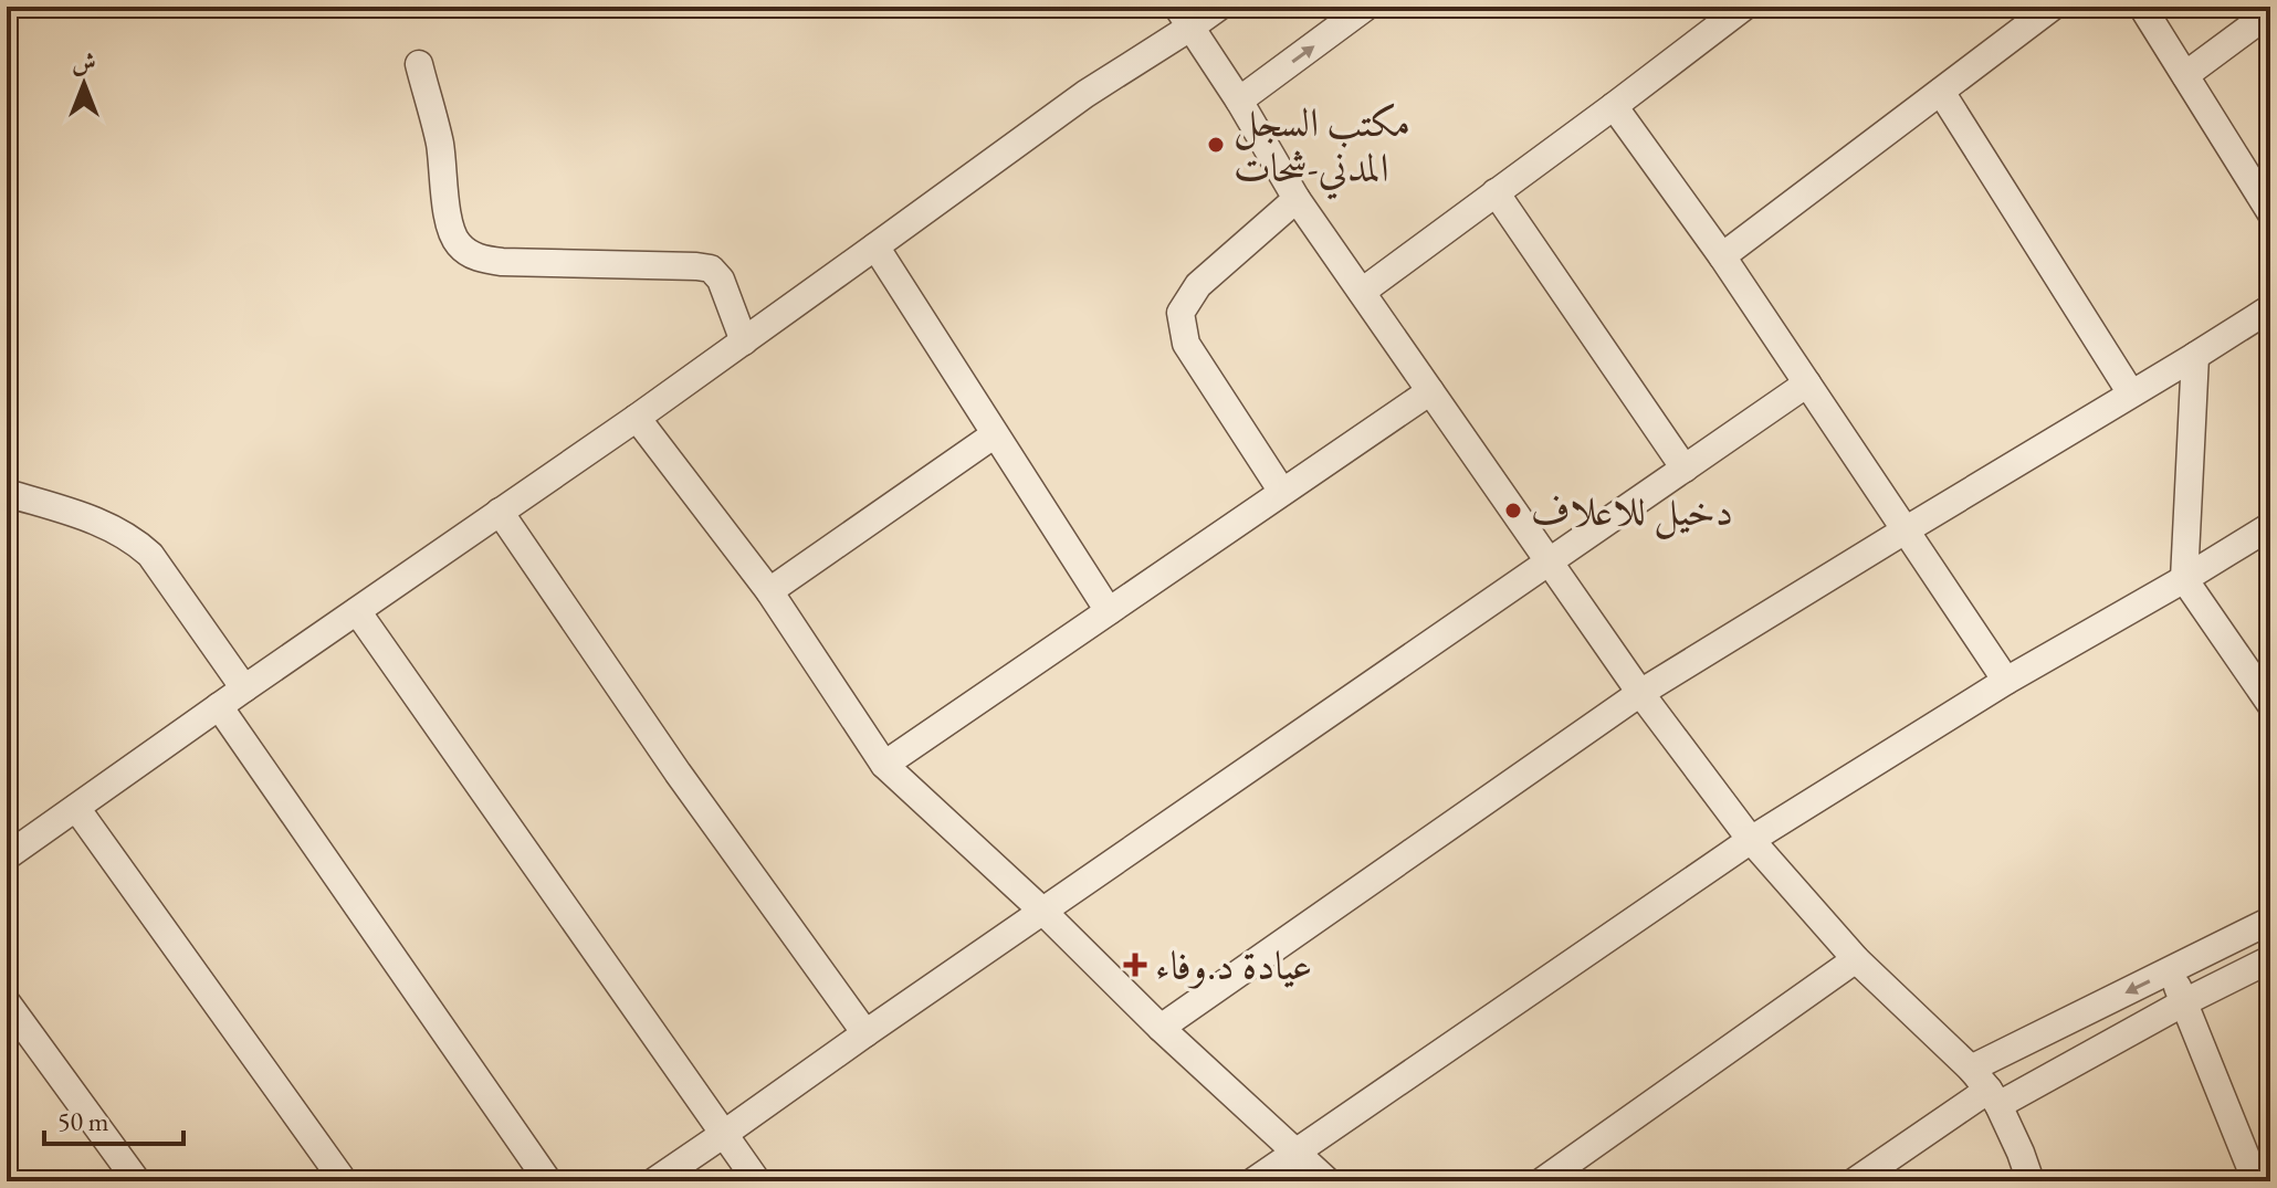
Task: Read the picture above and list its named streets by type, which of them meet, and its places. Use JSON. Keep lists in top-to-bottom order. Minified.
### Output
{"places":{"other":["مكتب السجل المدني-شحات","دخيل للاعلاف"],"health":["عيادة د.وفاء"]},"scale_bar":"50 m","north":"top"}
